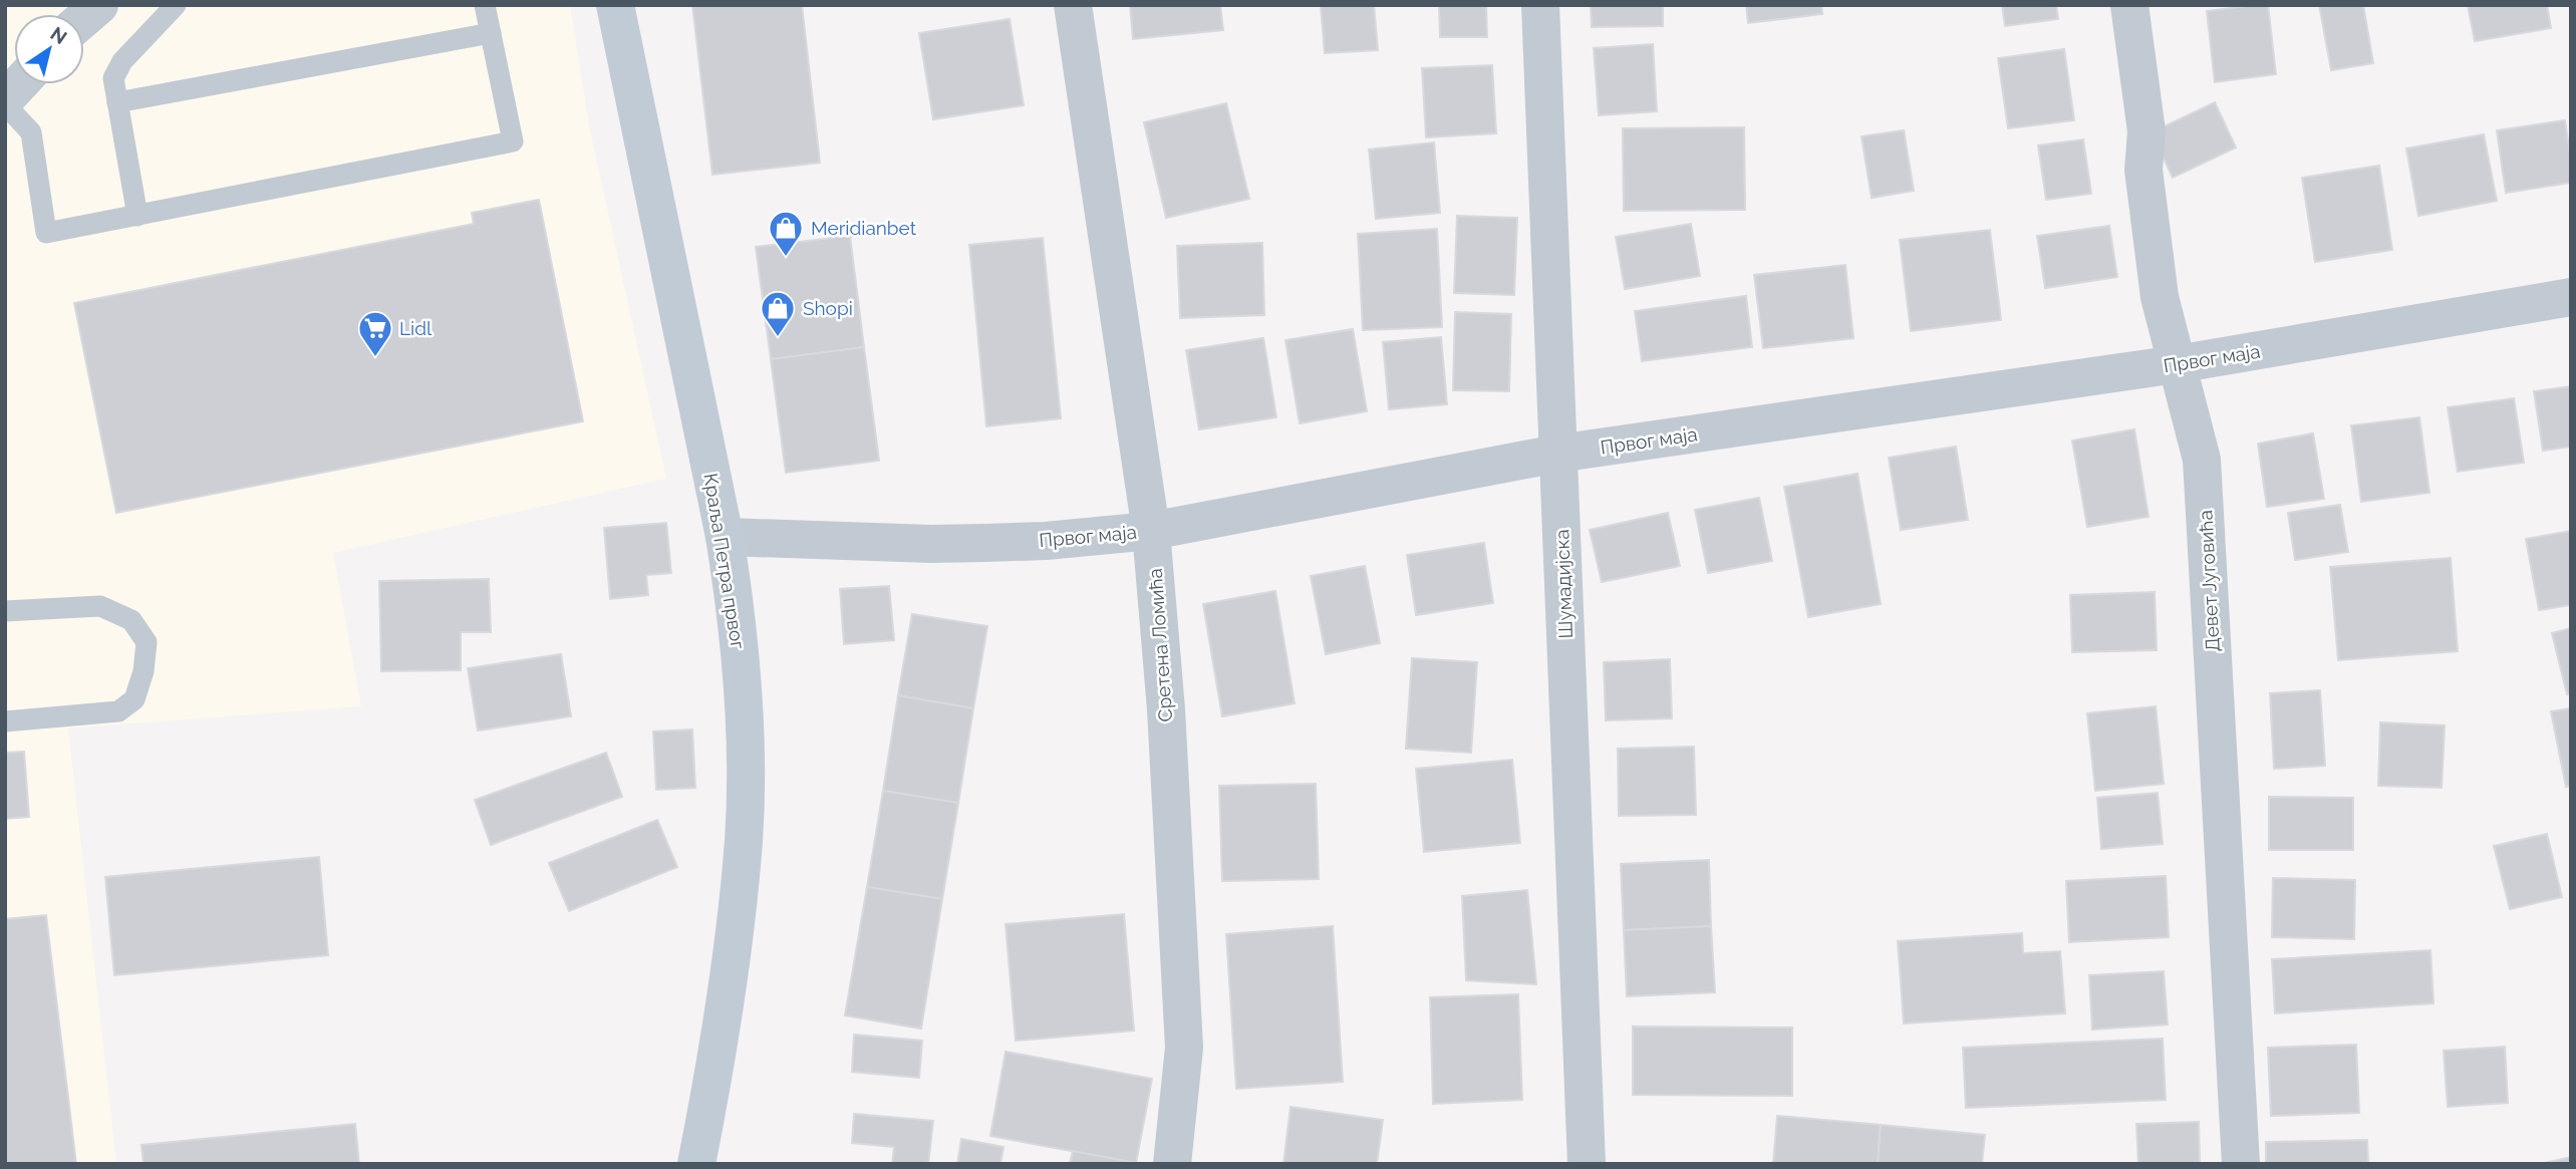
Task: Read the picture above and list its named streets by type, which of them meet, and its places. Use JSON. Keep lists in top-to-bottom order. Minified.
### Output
{"streets":{"main road":["Краља Петра првог"],"street":["Првог маја","Девет Југовића","Шумадијска","Сретена Ломића"]},"crossings":[["Првог маја","Краља Петра првог"],["Првог маја","Девет Југовића"],["Првог маја","Шумадијска"],["Првог маја","Сретена Ломића"]],"places":{"shop":["Meridianbet","Shopi"],"supermarket":["Lidl"]},"north":"top right"}
